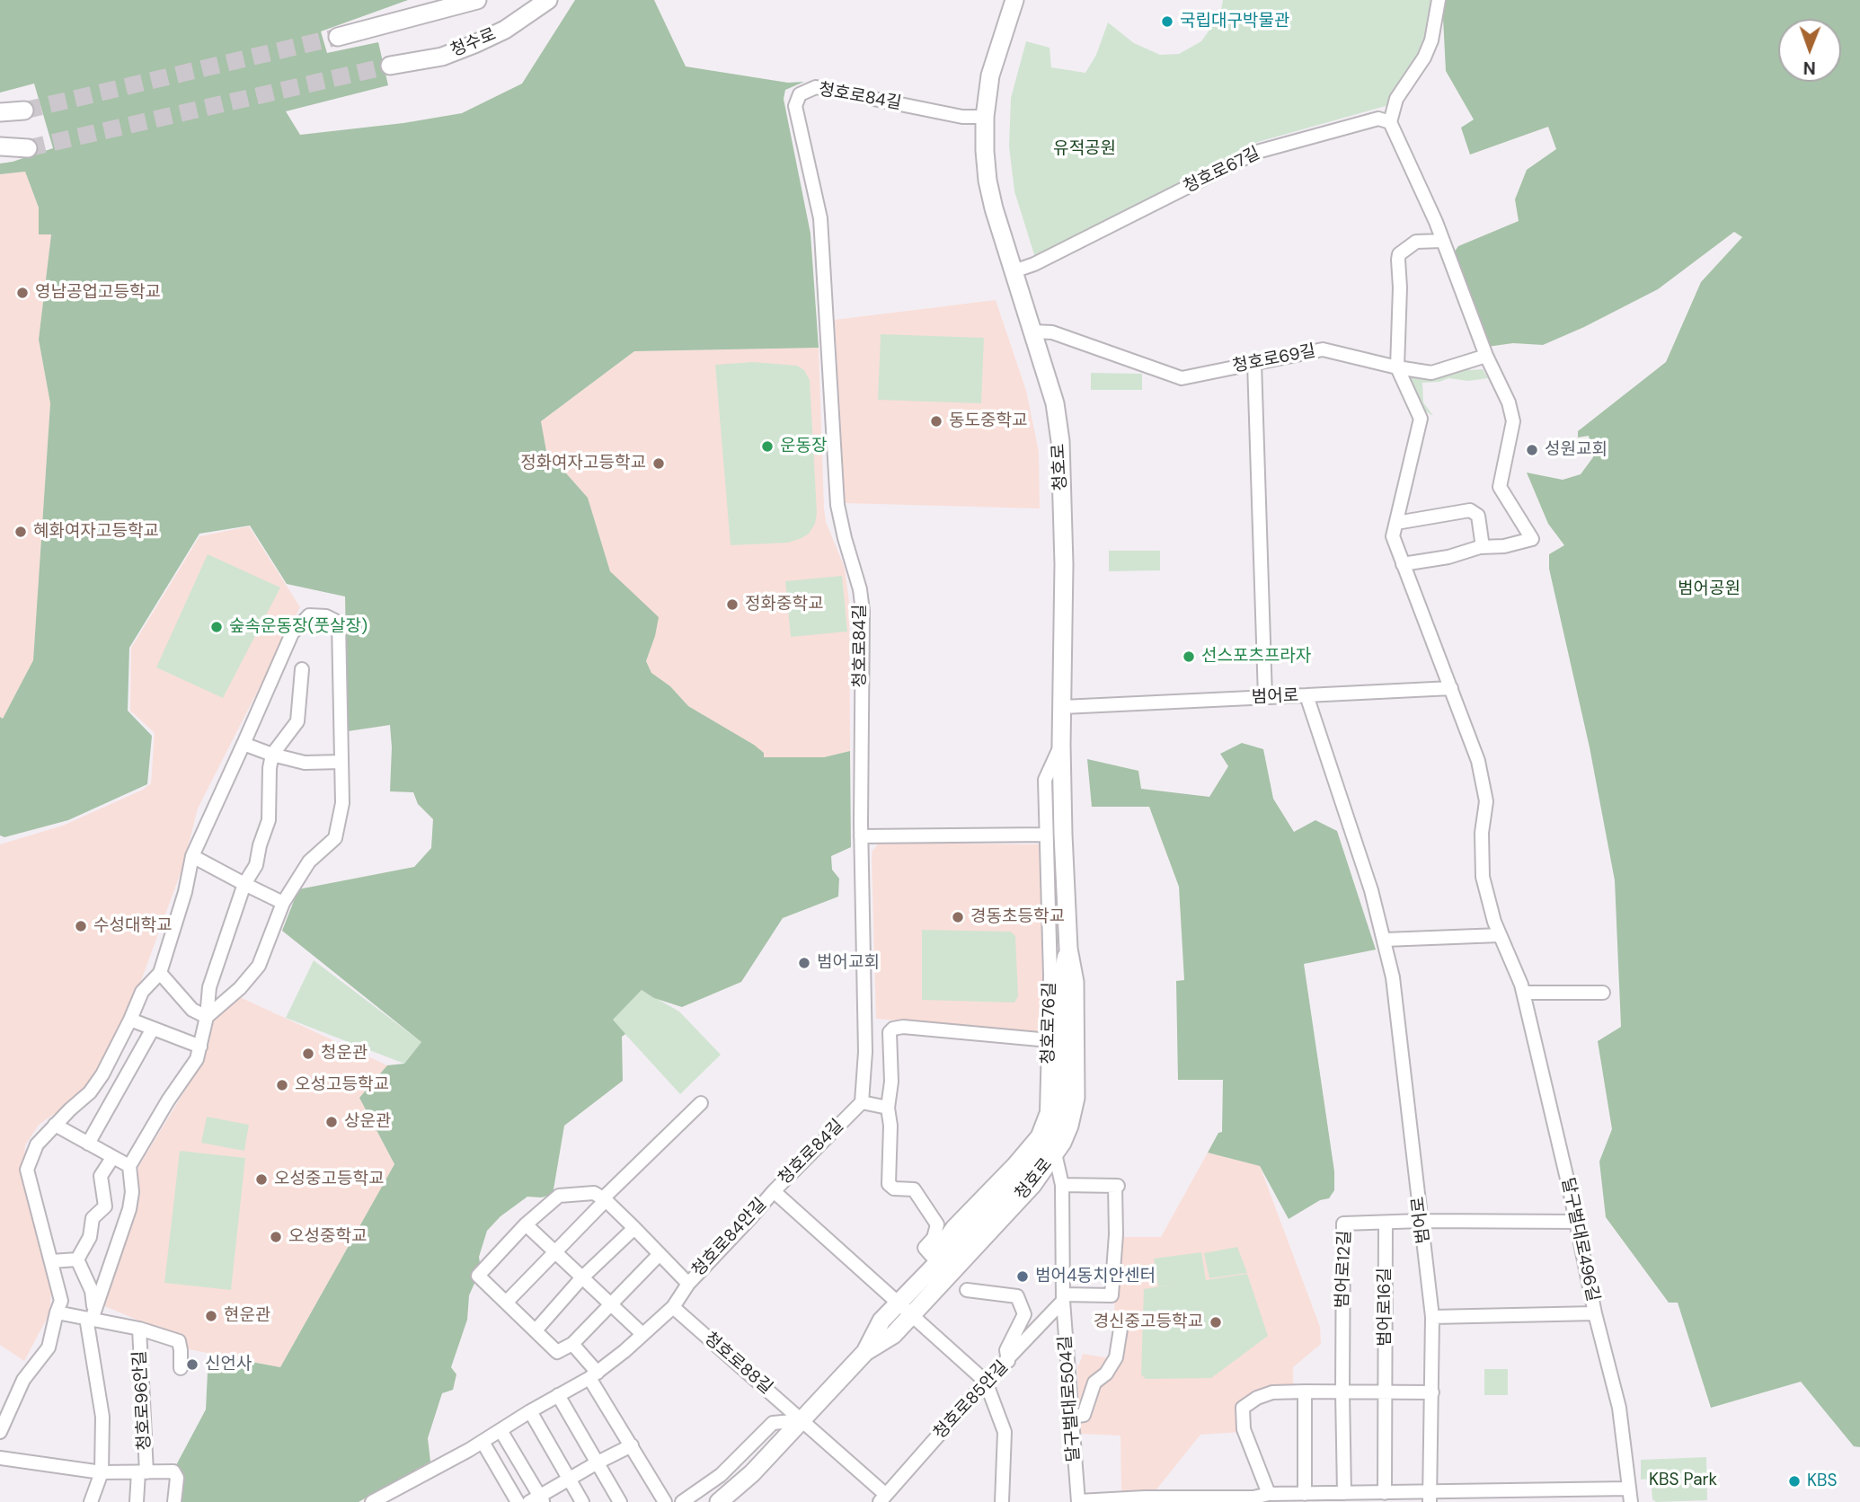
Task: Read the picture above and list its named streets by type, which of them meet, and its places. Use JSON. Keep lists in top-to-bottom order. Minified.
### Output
{"streets":{"main road":["청수로","청호로"],"street":["청호로84길","청호로67길","청호로69길","범어로","청호로76길","청호로84안길","달구벌대로496길","범어로12길","범어로16길","청호로88길","달구벌대로504길","청호로96안길","청호로85안길"]},"crossings":[["청호로84길","청호로"],["청호로84길","청호로84안길"],["청호로84길","청호로85안길"],["청호로67길","청호로"],["청호로69길","청호로"],["청호로","범어로"],["청호로","청호로76길"],["청호로","청호로88길"],["청호로","달구벌대로504길"],["범어로","달구벌대로496길"],["범어로","범어로12길"],["달구벌대로496길","범어로12길"],["범어로12길","범어로16길"],["달구벌대로504길","청호로85안길"]],"parks":["유적공원","범어공원","KBS Park"],"places":["국립대구박물관","영남공업고등학교","동도중학교","운동장","성원교회","정화여자고등학교","혜화여자고등학교","정화중학교","숲속운동장(풋살장)","선스포츠프라자","경동초등학교","수성대학교","범어교회","청운관","오성고등학교","상운관","오성중고등학교","오성중학교","범어4동치안센터","현운관","경신중고등학교","신언사","KBS"],"north":"bottom"}
